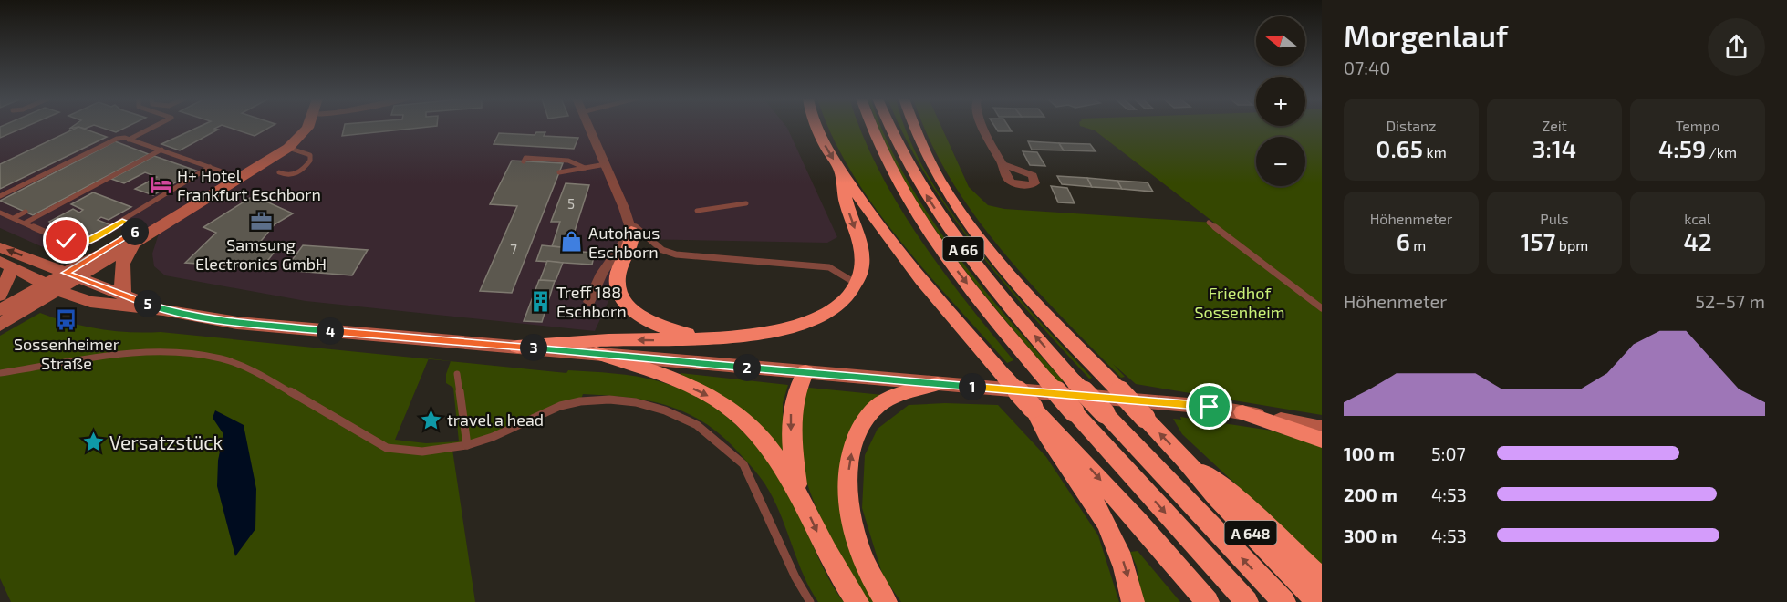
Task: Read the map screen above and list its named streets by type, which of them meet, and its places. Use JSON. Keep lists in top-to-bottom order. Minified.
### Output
{"streets":{"highway":["A 66","A 648"]},"parks":["Friedhof Sossenheim"],"places":{"hotel":["H+ Hotel Frankfurt Eschborn"],"office":["Samsung Electronics GmbH"],"shop":["Autohaus Eschborn"],"building":["Treff 188 Eschborn"],"bus stop":["Sossenheimer Straße"],"place":["travel a head","Versatzstück"]},"house_numbers":["5","7"],"north":"left","page":{"heading":["Morgenlauf","07:40"],"map_buttons":["+","−"],"stats":[["Distanz","0.65 km"],["Zeit","3:14"],["Tempo","4:59 /km"],["Höhenmeter","6 m"],["Puls","157 bpm"],["kcal","42"]],"pins":["6","5","4","3","2","1"],"chart":["Höhenmeter","52–57 m"],"list":[{"name":"100 m","note":"5:07"},{"name":"200 m","note":"4:53"},{"name":"300 m","note":"4:53"}]}}
